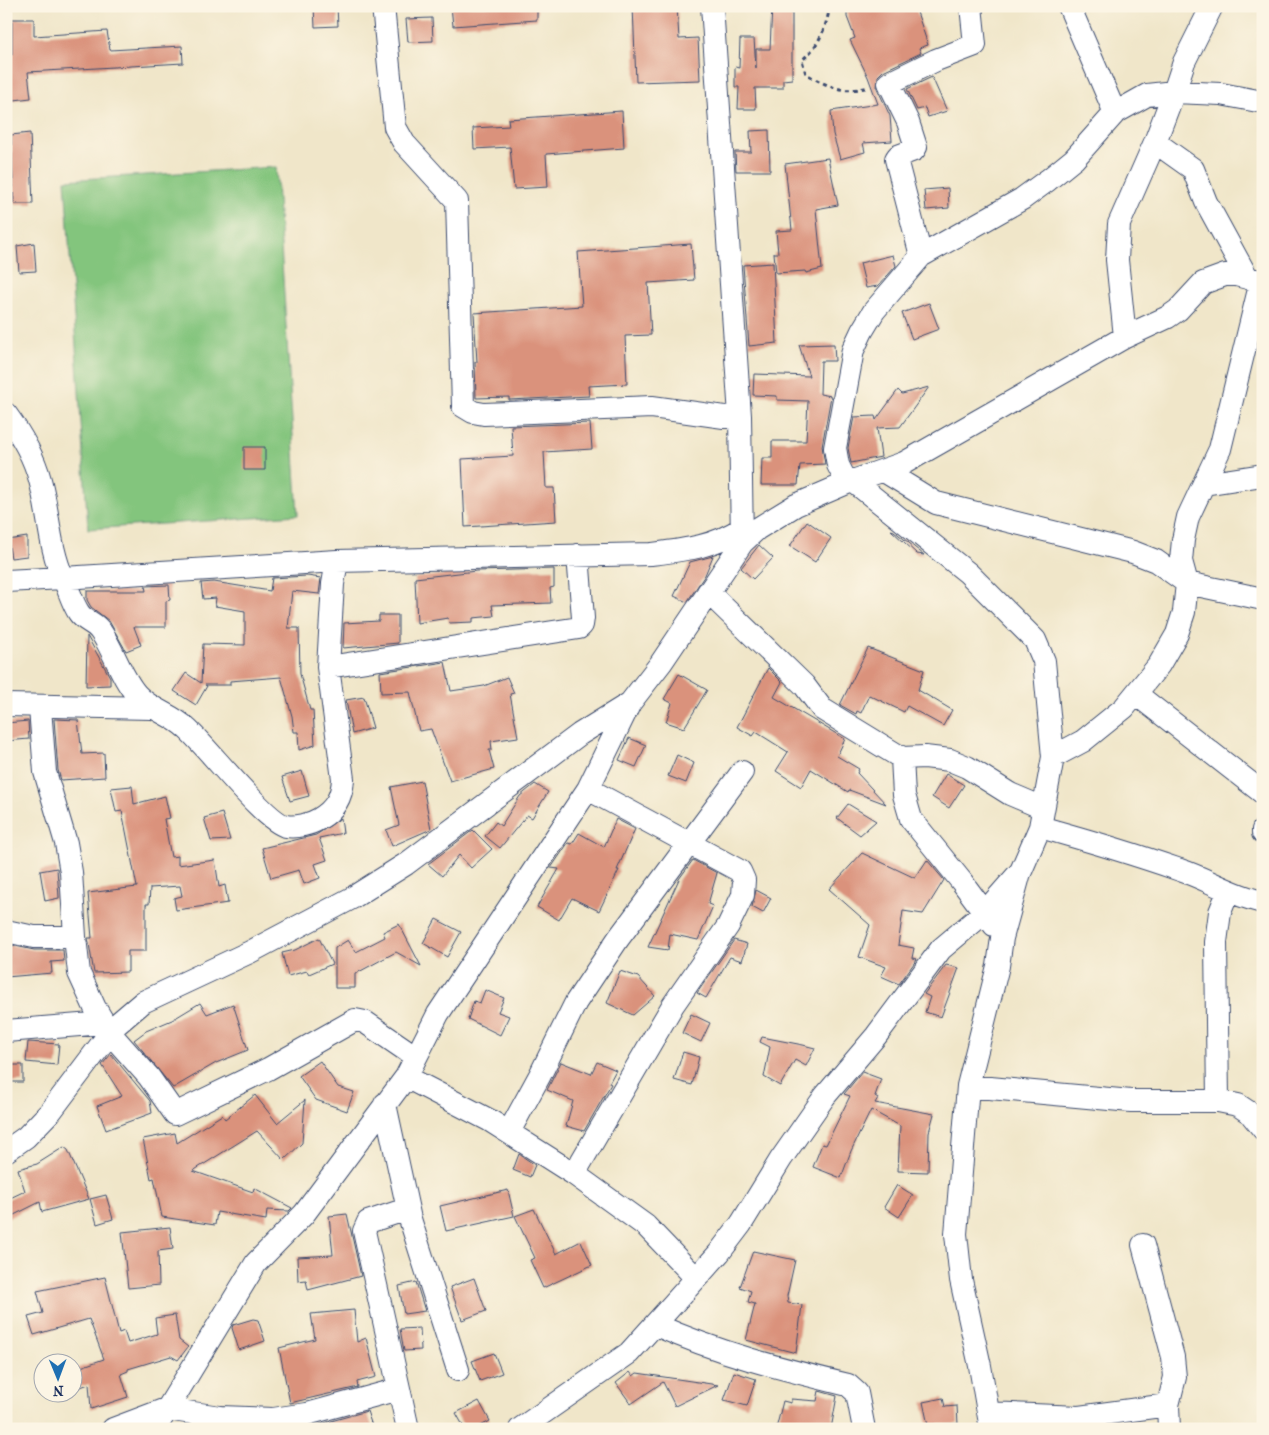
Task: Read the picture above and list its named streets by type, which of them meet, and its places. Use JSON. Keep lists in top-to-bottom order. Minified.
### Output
{"north":"bottom"}
